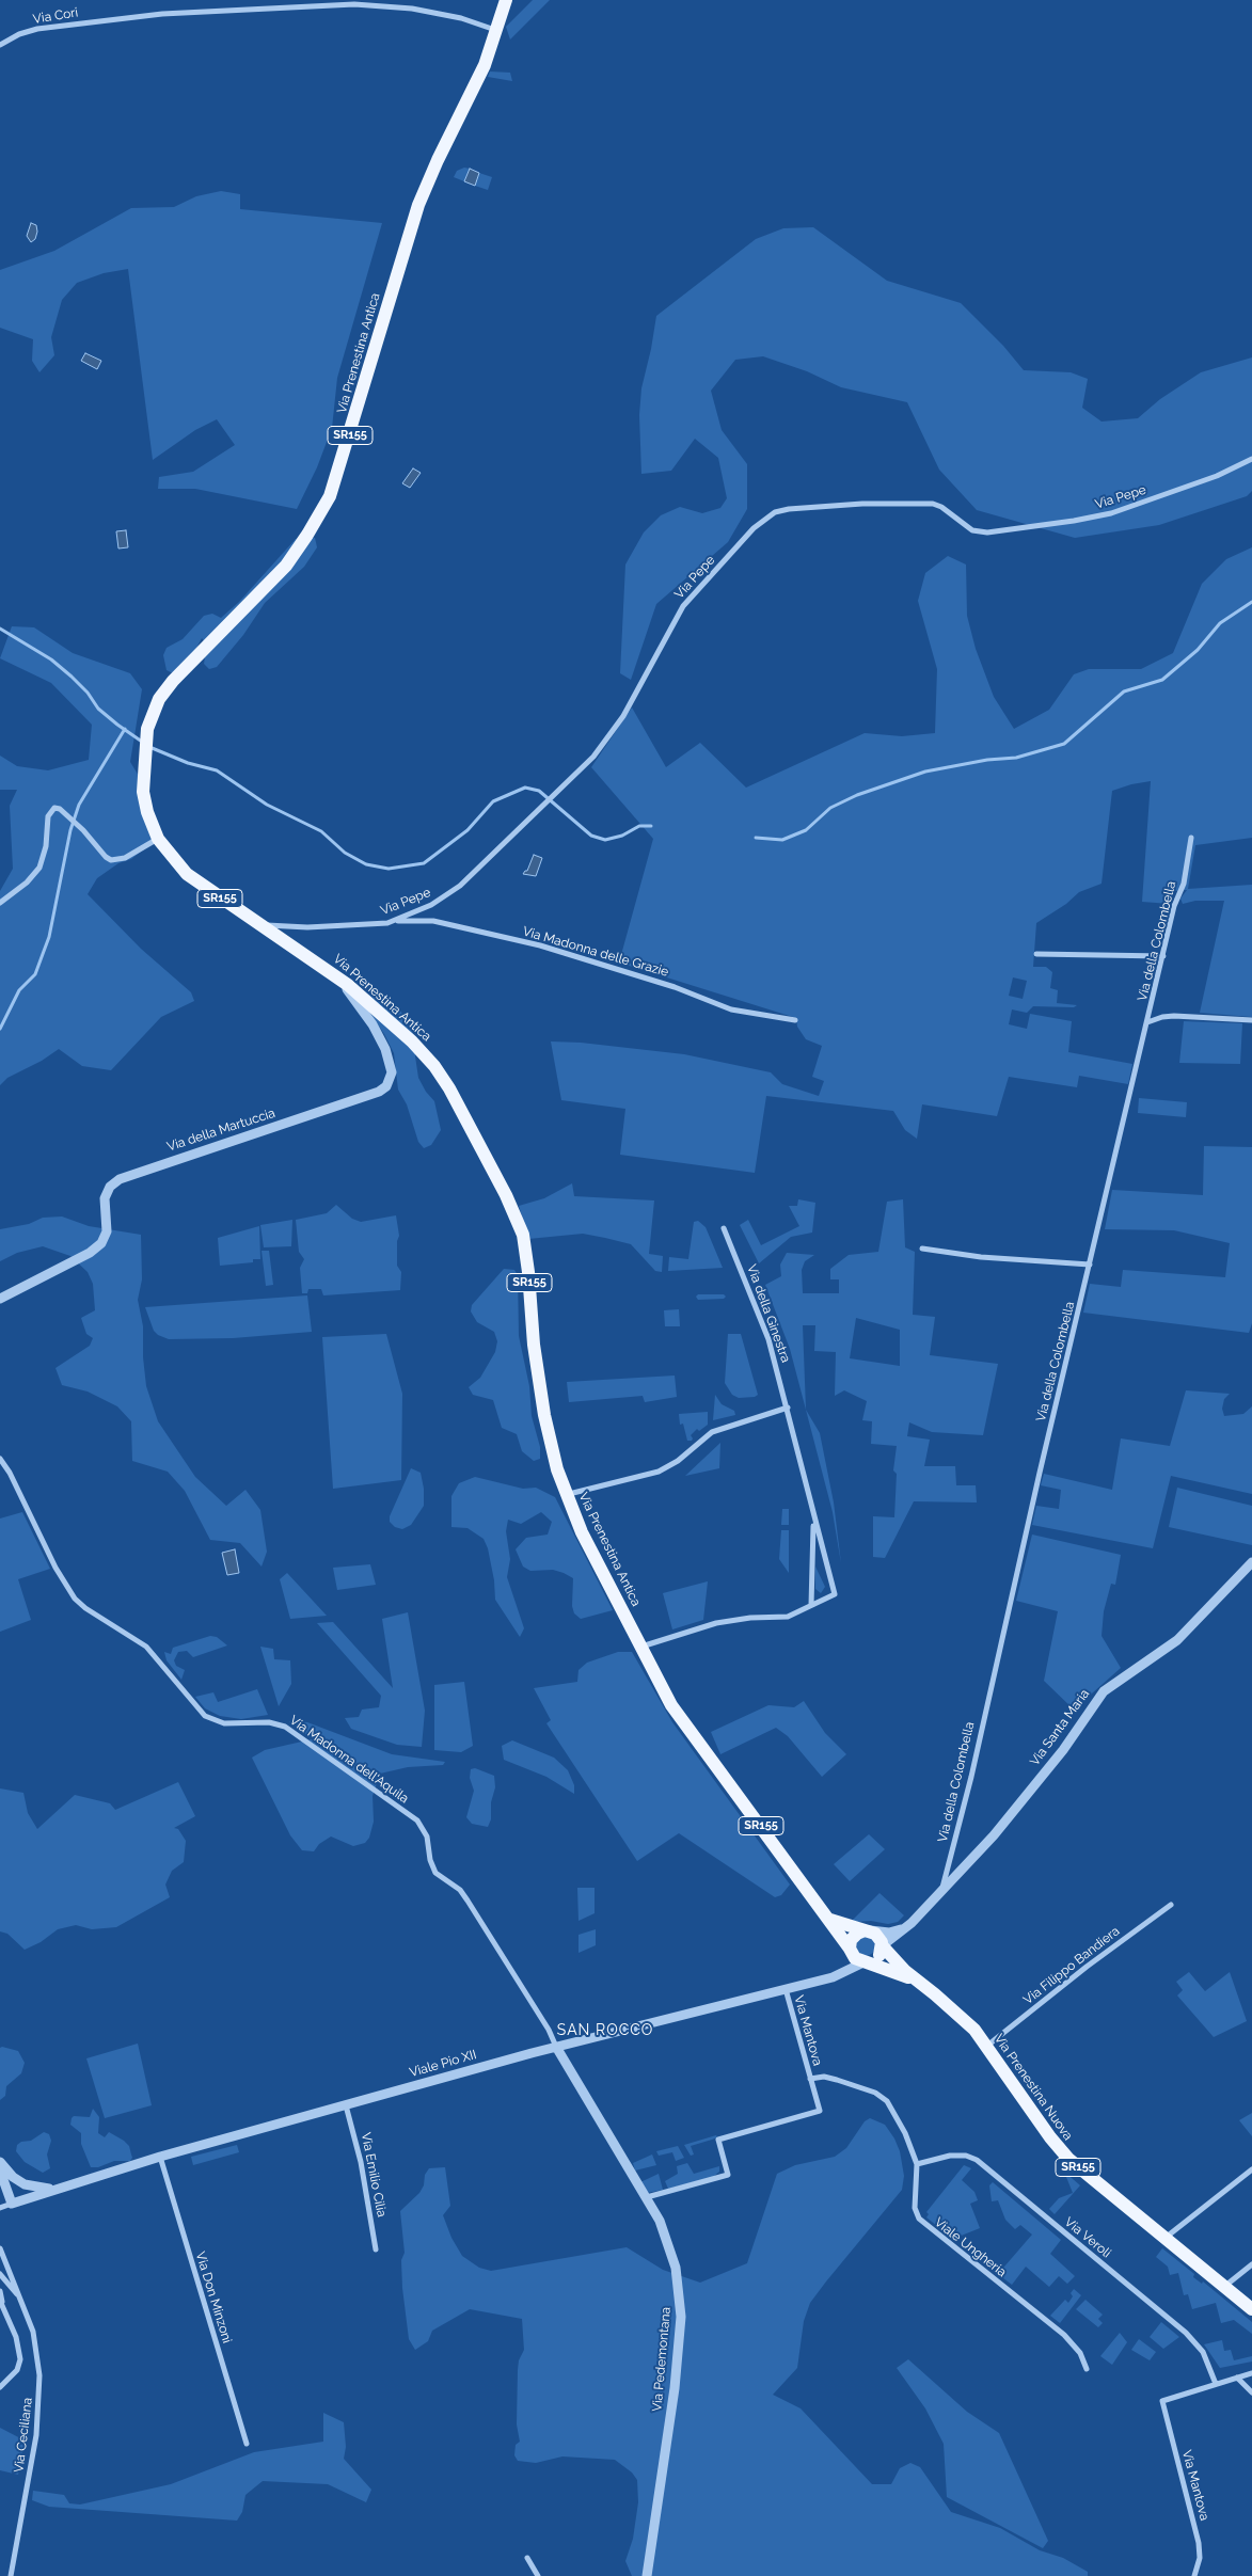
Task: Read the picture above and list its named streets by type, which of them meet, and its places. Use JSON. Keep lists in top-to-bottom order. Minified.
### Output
{"streets":{"main road":["Via Prenestina Antica","SR155","Via Prenestina Nuova"],"street":["Via Cori","Via Pepe","Via della Colombella","Via Madonna delle Grazie","Via della Martuccia","Via della Ginestra","Via Santa Maria","Via Madonna dell'Aquila","Via Filippo Bandiera","Via Mantova","Viale Pio XII","Via Emilio Cilia","Via Veroli","Viale Ungheria","Via Don Minzoni","Via Pedemontana","Via Ceciliana"]},"crossings":[["Via Cori","Via Prenestina Antica"],["Via Cori","SR155"],["Via Prenestina Antica","SR155"],["Via Prenestina Antica","Via Pepe"],["Via Prenestina Antica","Via della Martuccia"],["Via Prenestina Antica","Via della Ginestra"],["Via Prenestina Antica","Via Santa Maria"],["Via Prenestina Antica","Viale Pio XII"],["Via Prenestina Antica","Via Prenestina Nuova"],["Via Pepe","Via Madonna delle Grazie"],["Via della Colombella","Via Santa Maria"],["Via Santa Maria","Viale Pio XII"],["Via Santa Maria","Via Prenestina Nuova"],["Via Madonna dell'Aquila","Viale Pio XII"],["Via Madonna dell'Aquila","Via Pedemontana"],["Via Filippo Bandiera","Via Prenestina Nuova"],["Via Mantova","Viale Pio XII"],["Via Mantova","Via Veroli"],["Via Mantova","Viale Ungheria"],["Via Mantova","Via Pedemontana"],["Viale Pio XII","Via Prenestina Nuova"],["Viale Pio XII","Via Emilio Cilia"],["Viale Pio XII","Via Don Minzoni"],["Viale Pio XII","Via Pedemontana"],["Via Veroli","Viale Ungheria"]],"districts":["SAN ROCCO"]}
